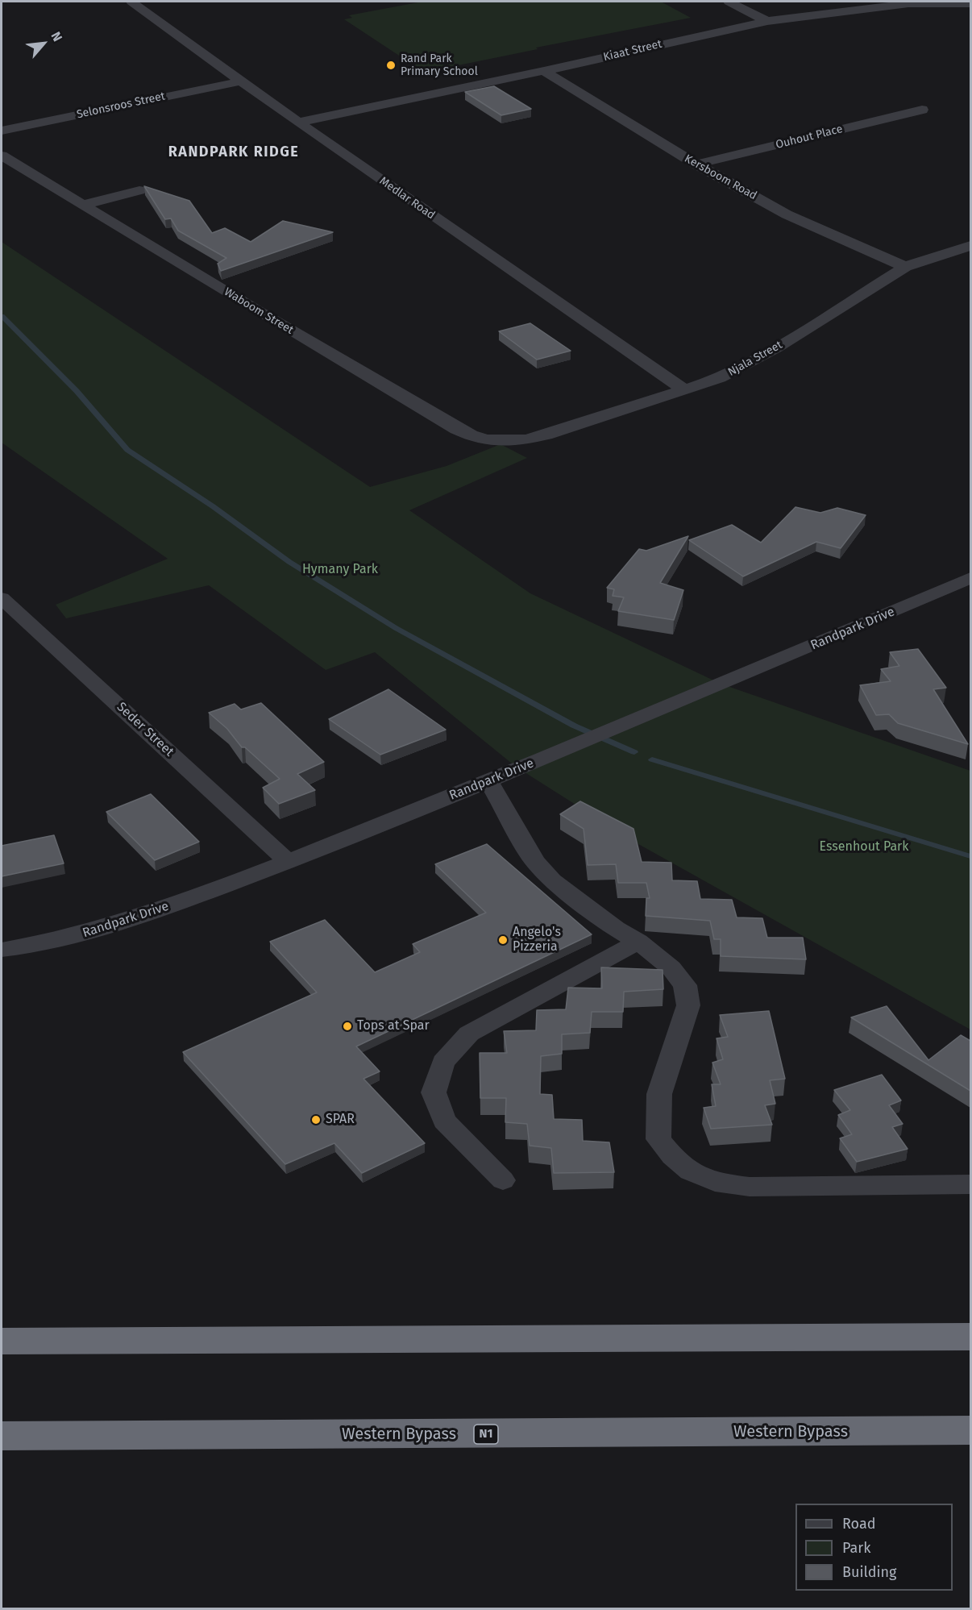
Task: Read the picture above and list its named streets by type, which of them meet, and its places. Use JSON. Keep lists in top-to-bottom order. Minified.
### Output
{"streets":{"highway":["Western Bypass","N1"],"street":["Kiaat Street","Selonsroos Street","Ouhout Place","Kersboom Road","Medlar Road","Waboom Street","Njala Street","Randpark Drive","Seder Street"]},"crossings":[["Kiaat Street","Kersboom Road"],["Kiaat Street","Medlar Road"],["Selonsroos Street","Medlar Road"],["Ouhout Place","Kersboom Road"],["Kersboom Road","Njala Street"],["Medlar Road","Njala Street"],["Waboom Street","Njala Street"],["Randpark Drive","Seder Street"]],"districts":["RANDPARK RIDGE"],"parks":["Hymany Park","Essenhout Park"],"places":["Rand Park Primary School","Angelo's Pizzeria","Tops at Spar","SPAR"],"legend":["Road","Park","Building"],"north":"top right"}
